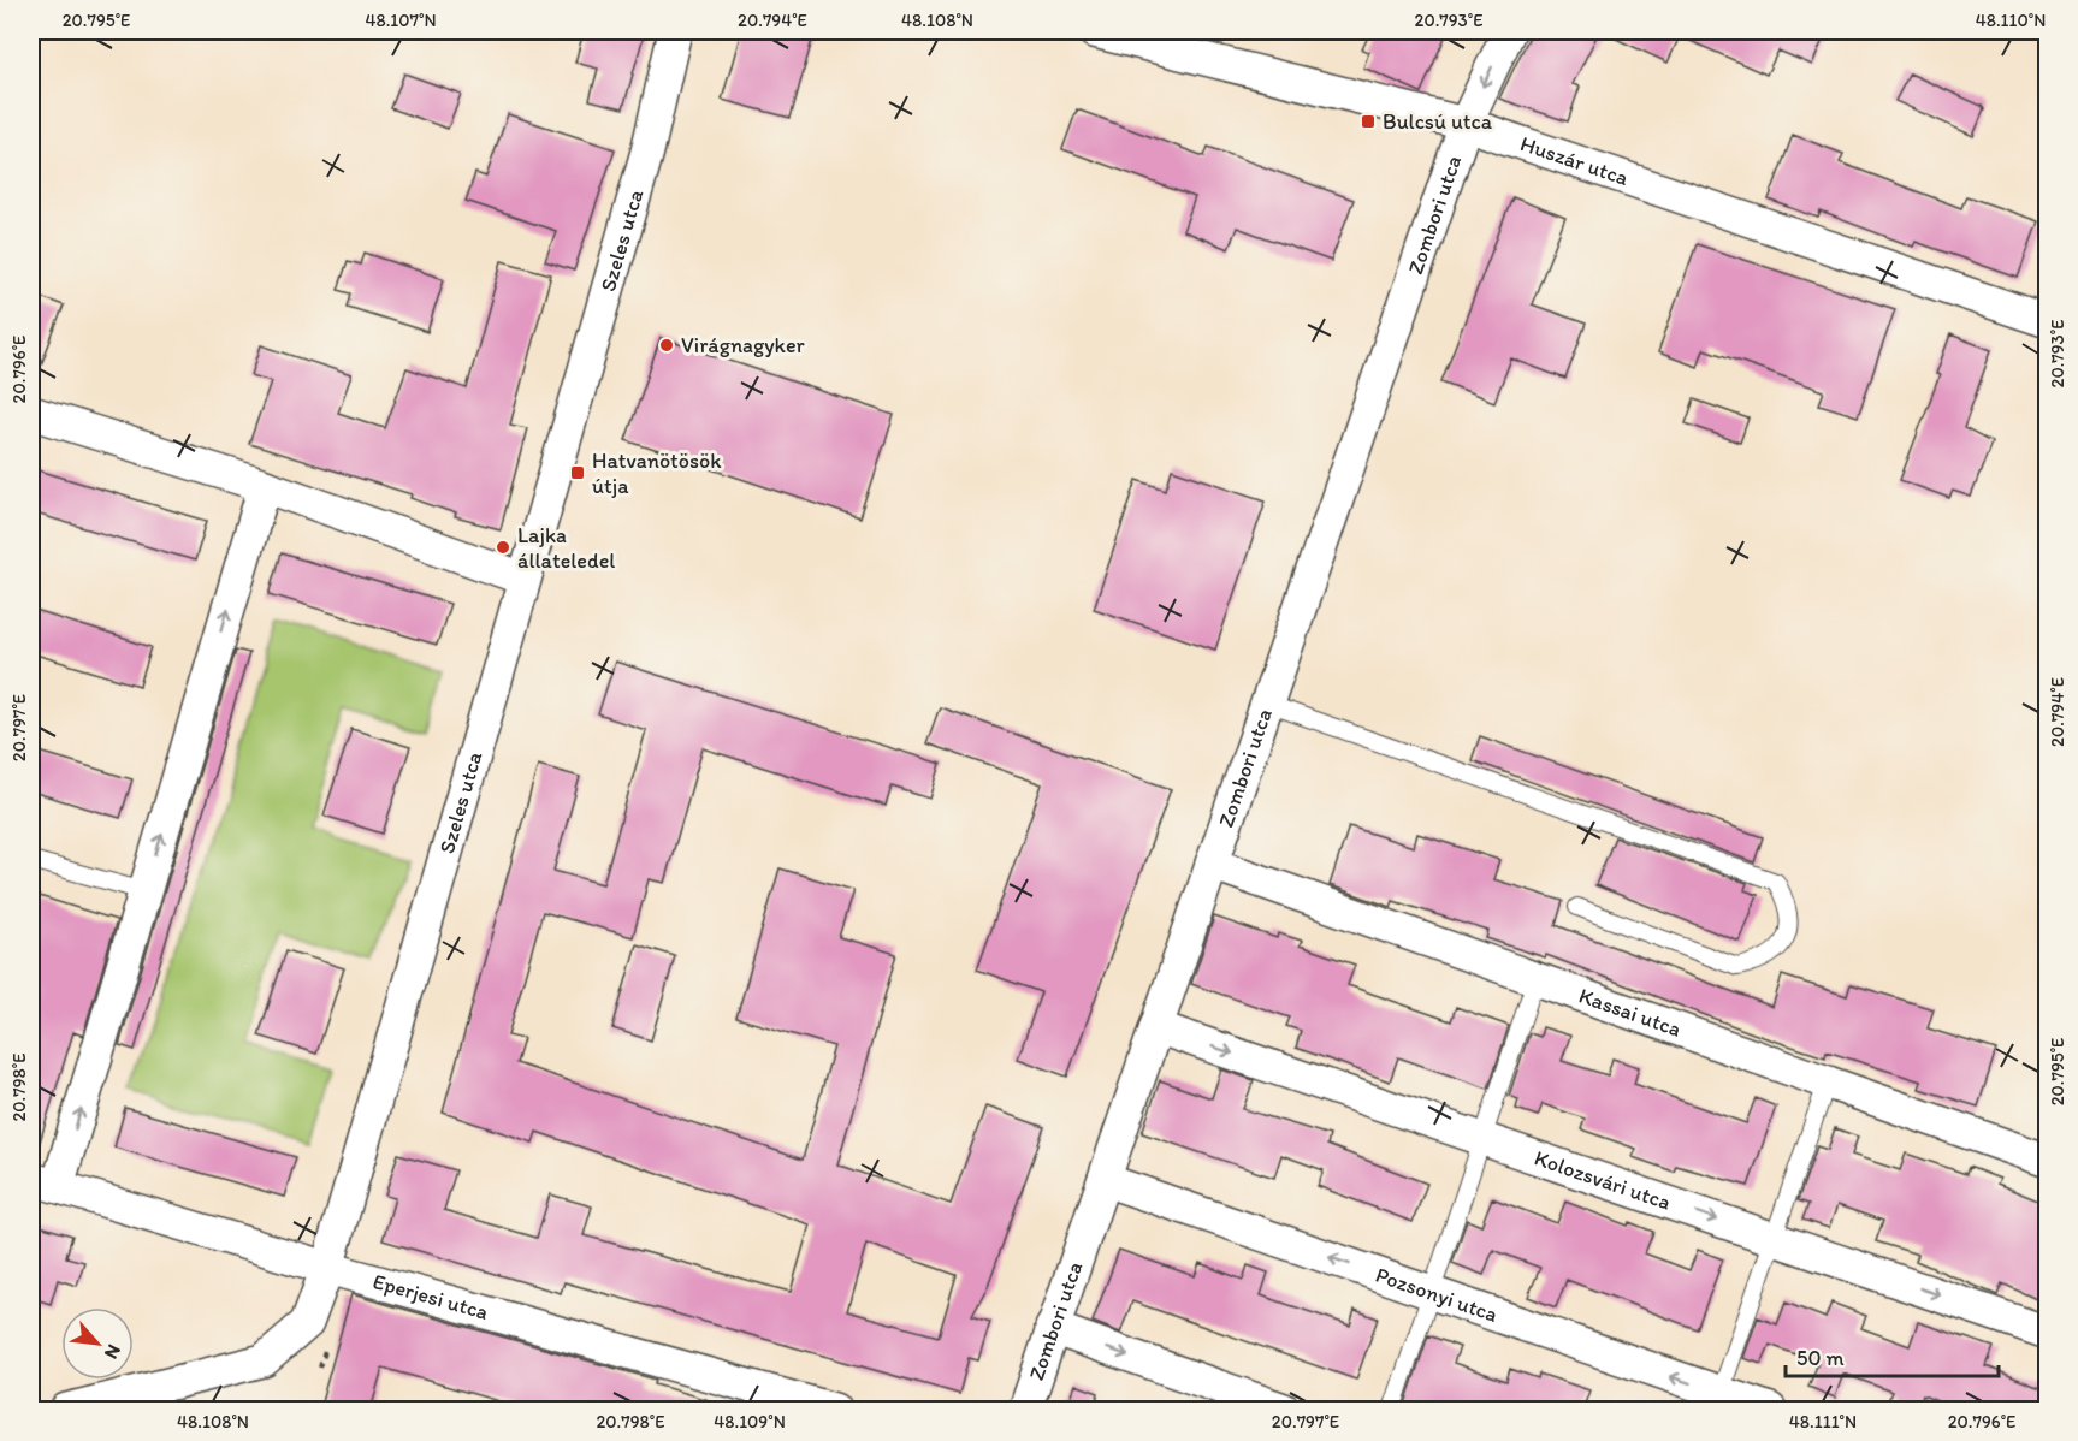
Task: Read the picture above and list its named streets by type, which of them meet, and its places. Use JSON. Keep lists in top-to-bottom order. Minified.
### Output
{"streets":{"street":["Huszár utca","Zombori utca","Szeles utca","Kassai utca","Kolozsvári utca","Pozsonyi utca","Eperjesi utca"]},"crossings":[["Huszár utca","Zombori utca"],["Zombori utca","Kassai utca"],["Zombori utca","Kolozsvári utca"],["Zombori utca","Pozsonyi utca"],["Szeles utca","Eperjesi utca"]],"one_way":["Kolozsvári utca"],"places":{"transit":["Bulcsú utca","Hatvanötösök útja"],"other":["Virágnagyker","Lajka állateledel"]},"scale_bar":"50 m","north":"bottom right","coordinates":["20.795°E","48.107°N","20.794°E","48.108°N","20.793°E","48.110°N","20.796°E","20.797°E","20.798°E","48.109°N","48.111°N"]}
